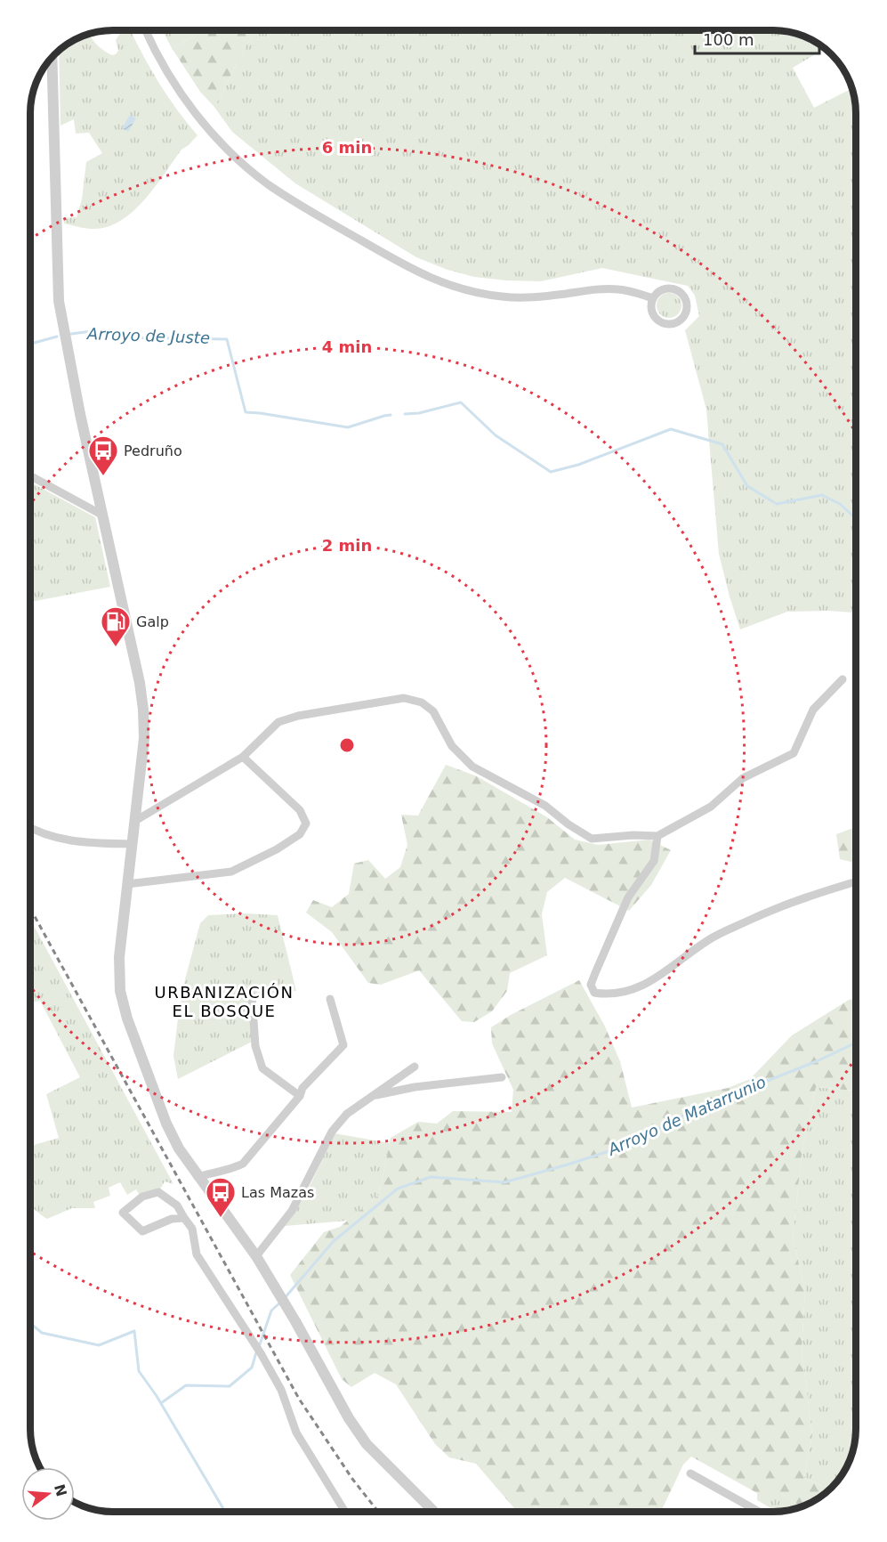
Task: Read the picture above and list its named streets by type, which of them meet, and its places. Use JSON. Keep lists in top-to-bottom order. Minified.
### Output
{"districts":["URBANIZACIÓN EL BOSQUE"],"water":["Arroyo de Juste","Arroyo de Matarrunio"],"places":{"bus stop":["Pedruño","Las Mazas"],"fuel station":["Galp"]},"scale_bar":"100 m","north":"right","rings":["6 min","4 min","2 min"]}
